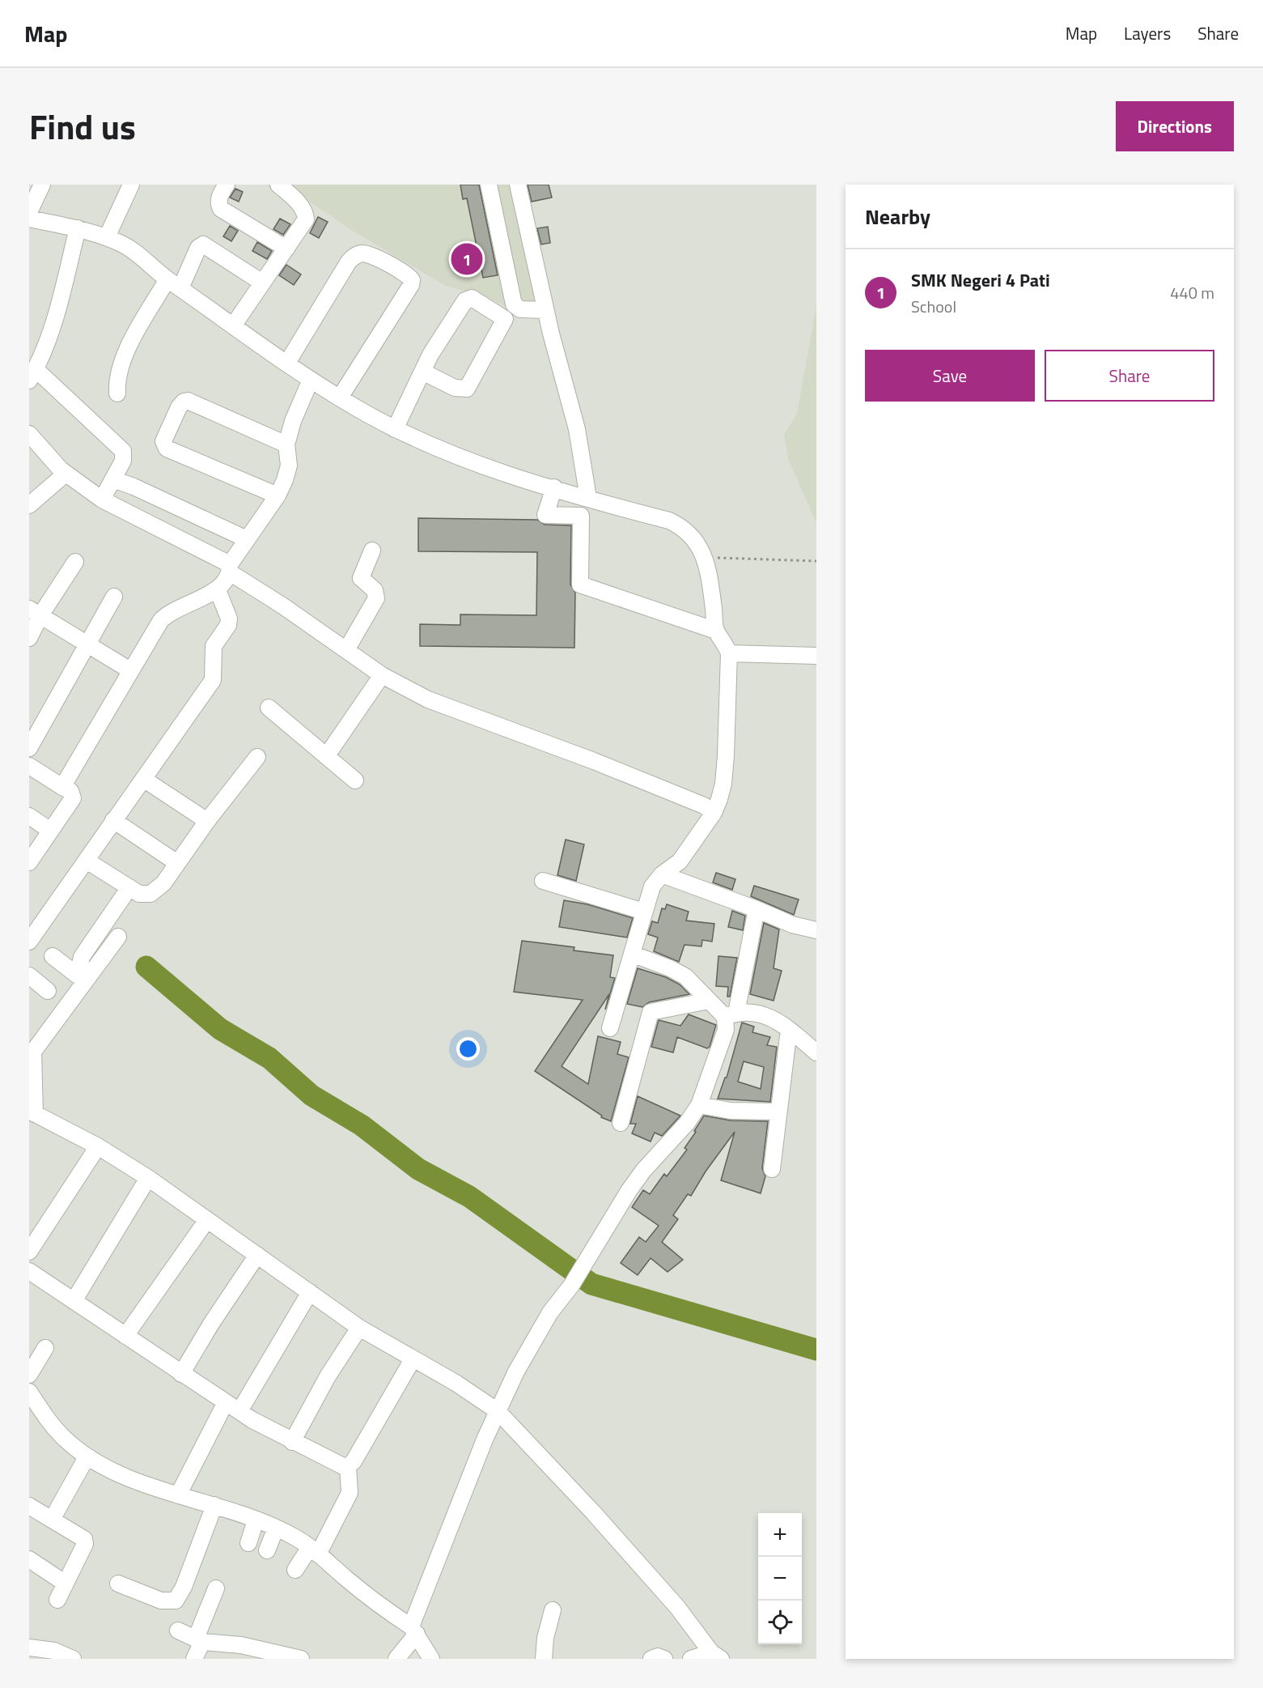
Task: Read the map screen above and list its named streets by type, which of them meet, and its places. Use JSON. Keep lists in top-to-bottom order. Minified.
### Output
{"page":{"header":"Map","nav":["Map","Layers","Share"],"title":"Find us","buttons":["Directions",["Save","Share"]],"heading":"Nearby","pins":"1","list":[{"mark":"1","name":"SMK Negeri 4 Pati","note":"School","value":"440 m"}],"map_buttons":["+","−"]}}
